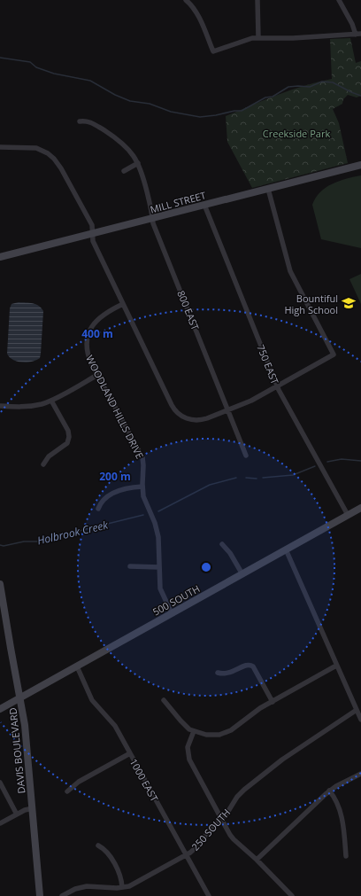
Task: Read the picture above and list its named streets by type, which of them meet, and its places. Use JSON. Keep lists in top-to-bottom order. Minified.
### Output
{"streets":{"street":["MILL STREET","800 EAST","750 EAST","WOODLAND HILLS DRIVE","500 SOUTH","DAVIS BOULEVARD","1000 EAST","250 SOUTH"]},"crossings":[["MILL STREET","800 EAST"],["MILL STREET","750 EAST"],["750 EAST","500 SOUTH"],["WOODLAND HILLS DRIVE","500 SOUTH"],["500 SOUTH","DAVIS BOULEVARD"],["500 SOUTH","1000 EAST"],["1000 EAST","250 SOUTH"]],"water":["Holbrook Creek"],"parks":["Creekside Park"],"places":{"school or university":["Bountiful High School"]},"rings":["400 m","200 m"]}
